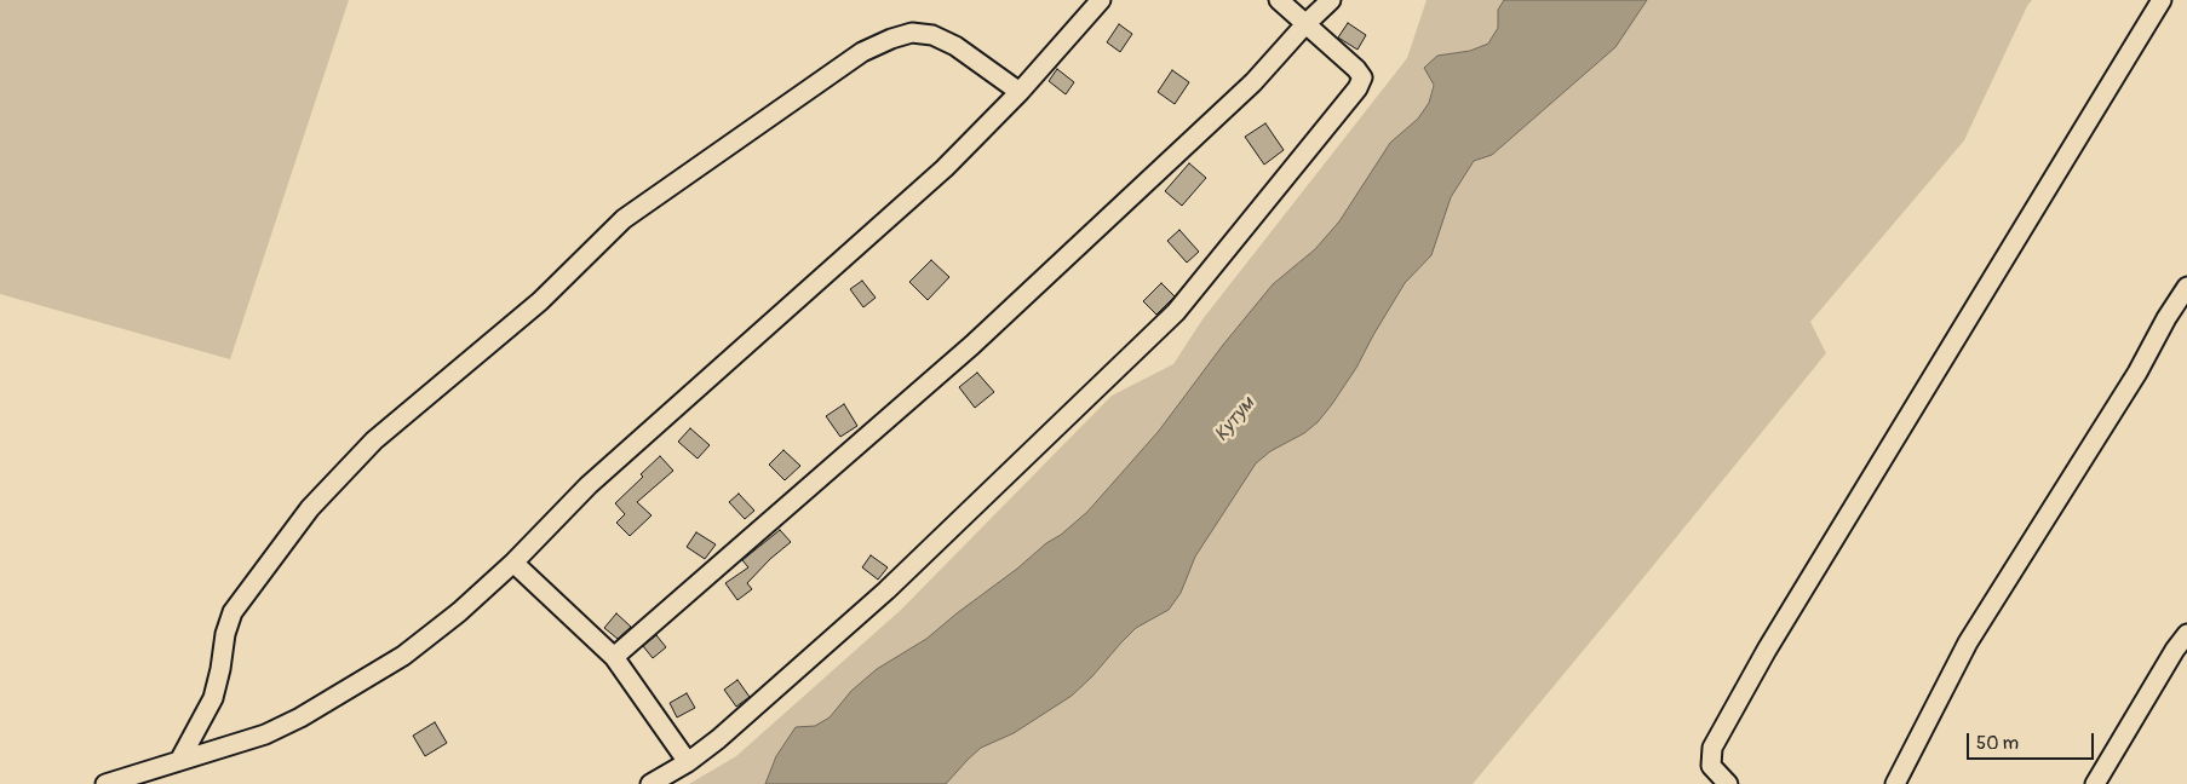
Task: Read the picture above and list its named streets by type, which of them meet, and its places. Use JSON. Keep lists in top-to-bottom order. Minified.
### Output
{"water":["Кутум"],"scale_bar":"50 m"}
